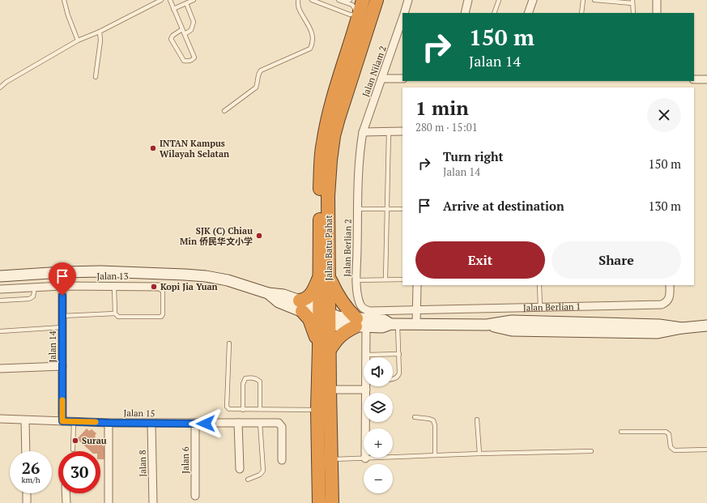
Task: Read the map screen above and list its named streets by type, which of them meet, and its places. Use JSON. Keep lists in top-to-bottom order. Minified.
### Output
{"streets":{"highway":["Jalan Batu Pahat"],"street":["Jalan Nilam 2","Jalan Berlian 2","Jalan 13","Jalan Berlian 1","Jalan 14","Jalan 15","Jalan 6","Jalan 8"]},"crossings":[["Jalan Nilam 2","Jalan Berlian 2"],["Jalan Berlian 2","Jalan Berlian 1"],["Jalan 13","Jalan 14"],["Jalan 14","Jalan 15"],["Jalan 15","Jalan 6"],["Jalan 15","Jalan 8"]],"places":["INTAN Kampus Wilayah Selatan","SJK (C) Chiau Min 侨民华文小学","Kopi Jia Yuan","Surau"],"page":{"turn":["150 m","Jalan 14"],"heading":["1 min","280 m · 15:01"],"list":[{"name":"Turn right","note":"Jalan 14","value":"150 m"},{"name":"Arrive at destination","value":"130 m"}],"buttons":["Exit","Share"],"map_buttons":["+","−"],"speed":"26 km/h","limit":"30"}}
